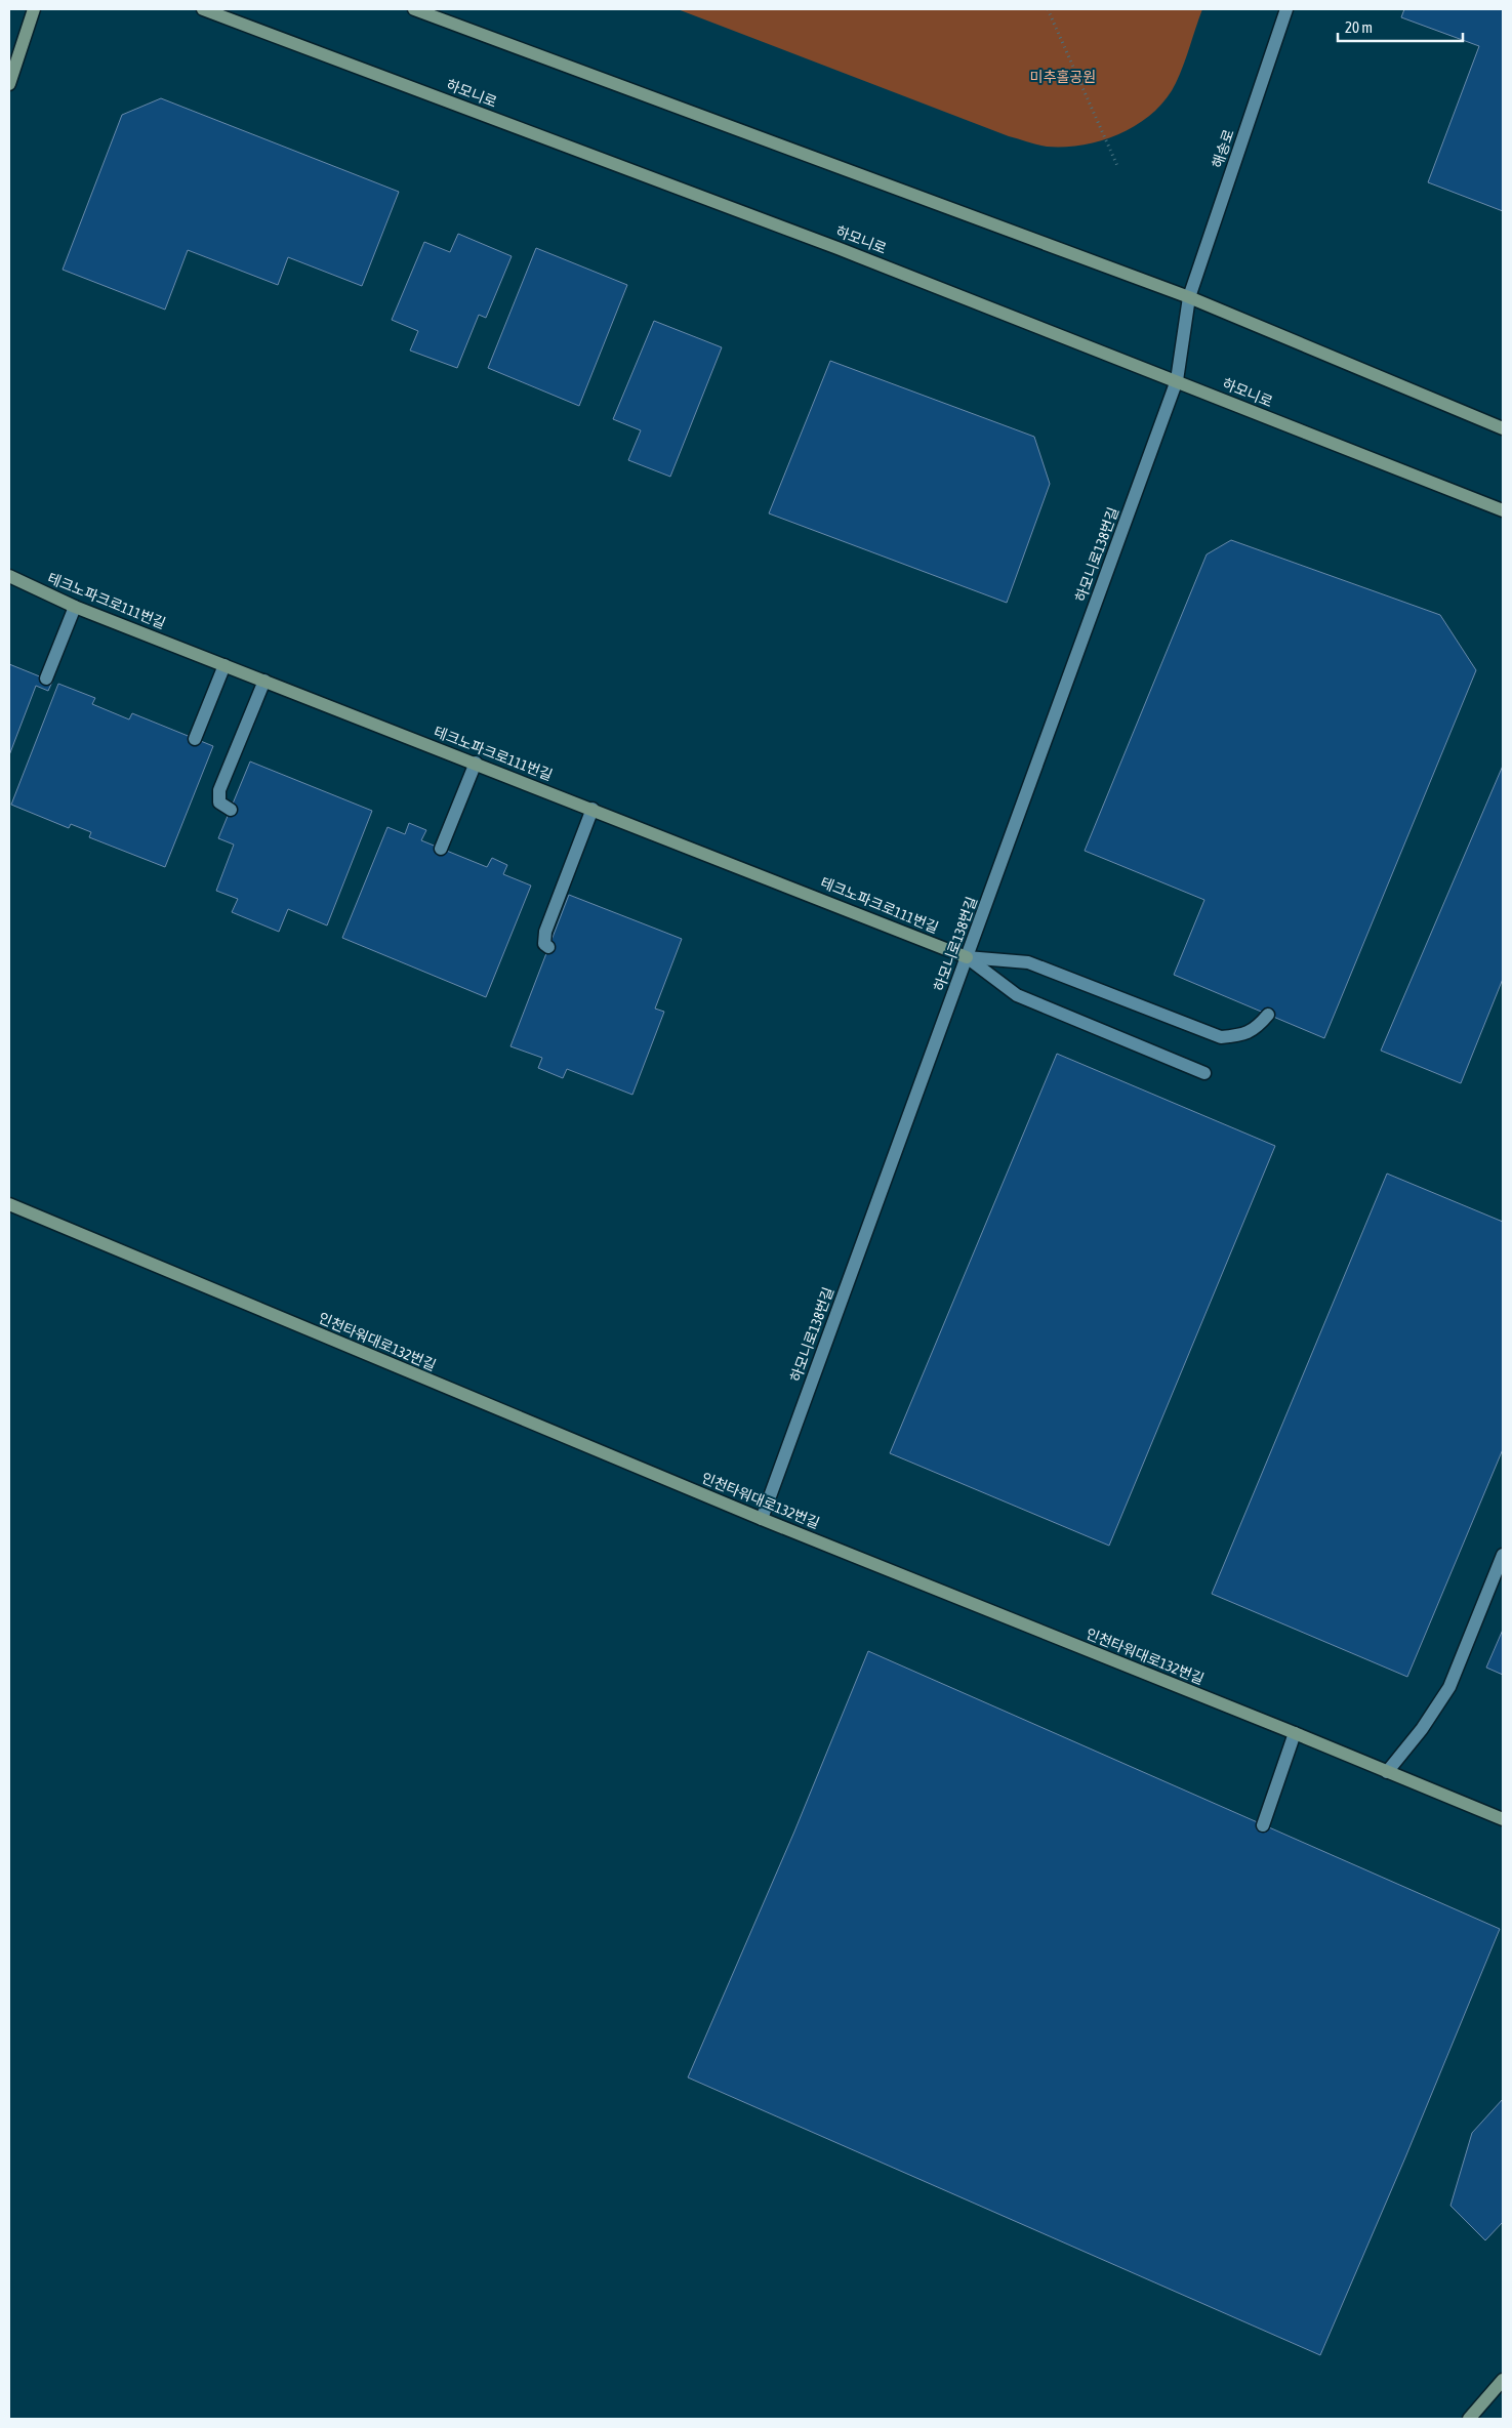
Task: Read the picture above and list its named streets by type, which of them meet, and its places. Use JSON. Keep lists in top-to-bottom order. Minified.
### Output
{"streets":{"street":["하모니로","해송로","하모니로138번길","테크노파크로111번길","인천타워대로132번길"]},"crossings":[["하모니로","해송로"],["하모니로","하모니로138번길"],["해송로","하모니로138번길"],["하모니로138번길","테크노파크로111번길"],["하모니로138번길","인천타워대로132번길"]],"parks":["미추홀공원"],"scale_bar":"20 m"}
